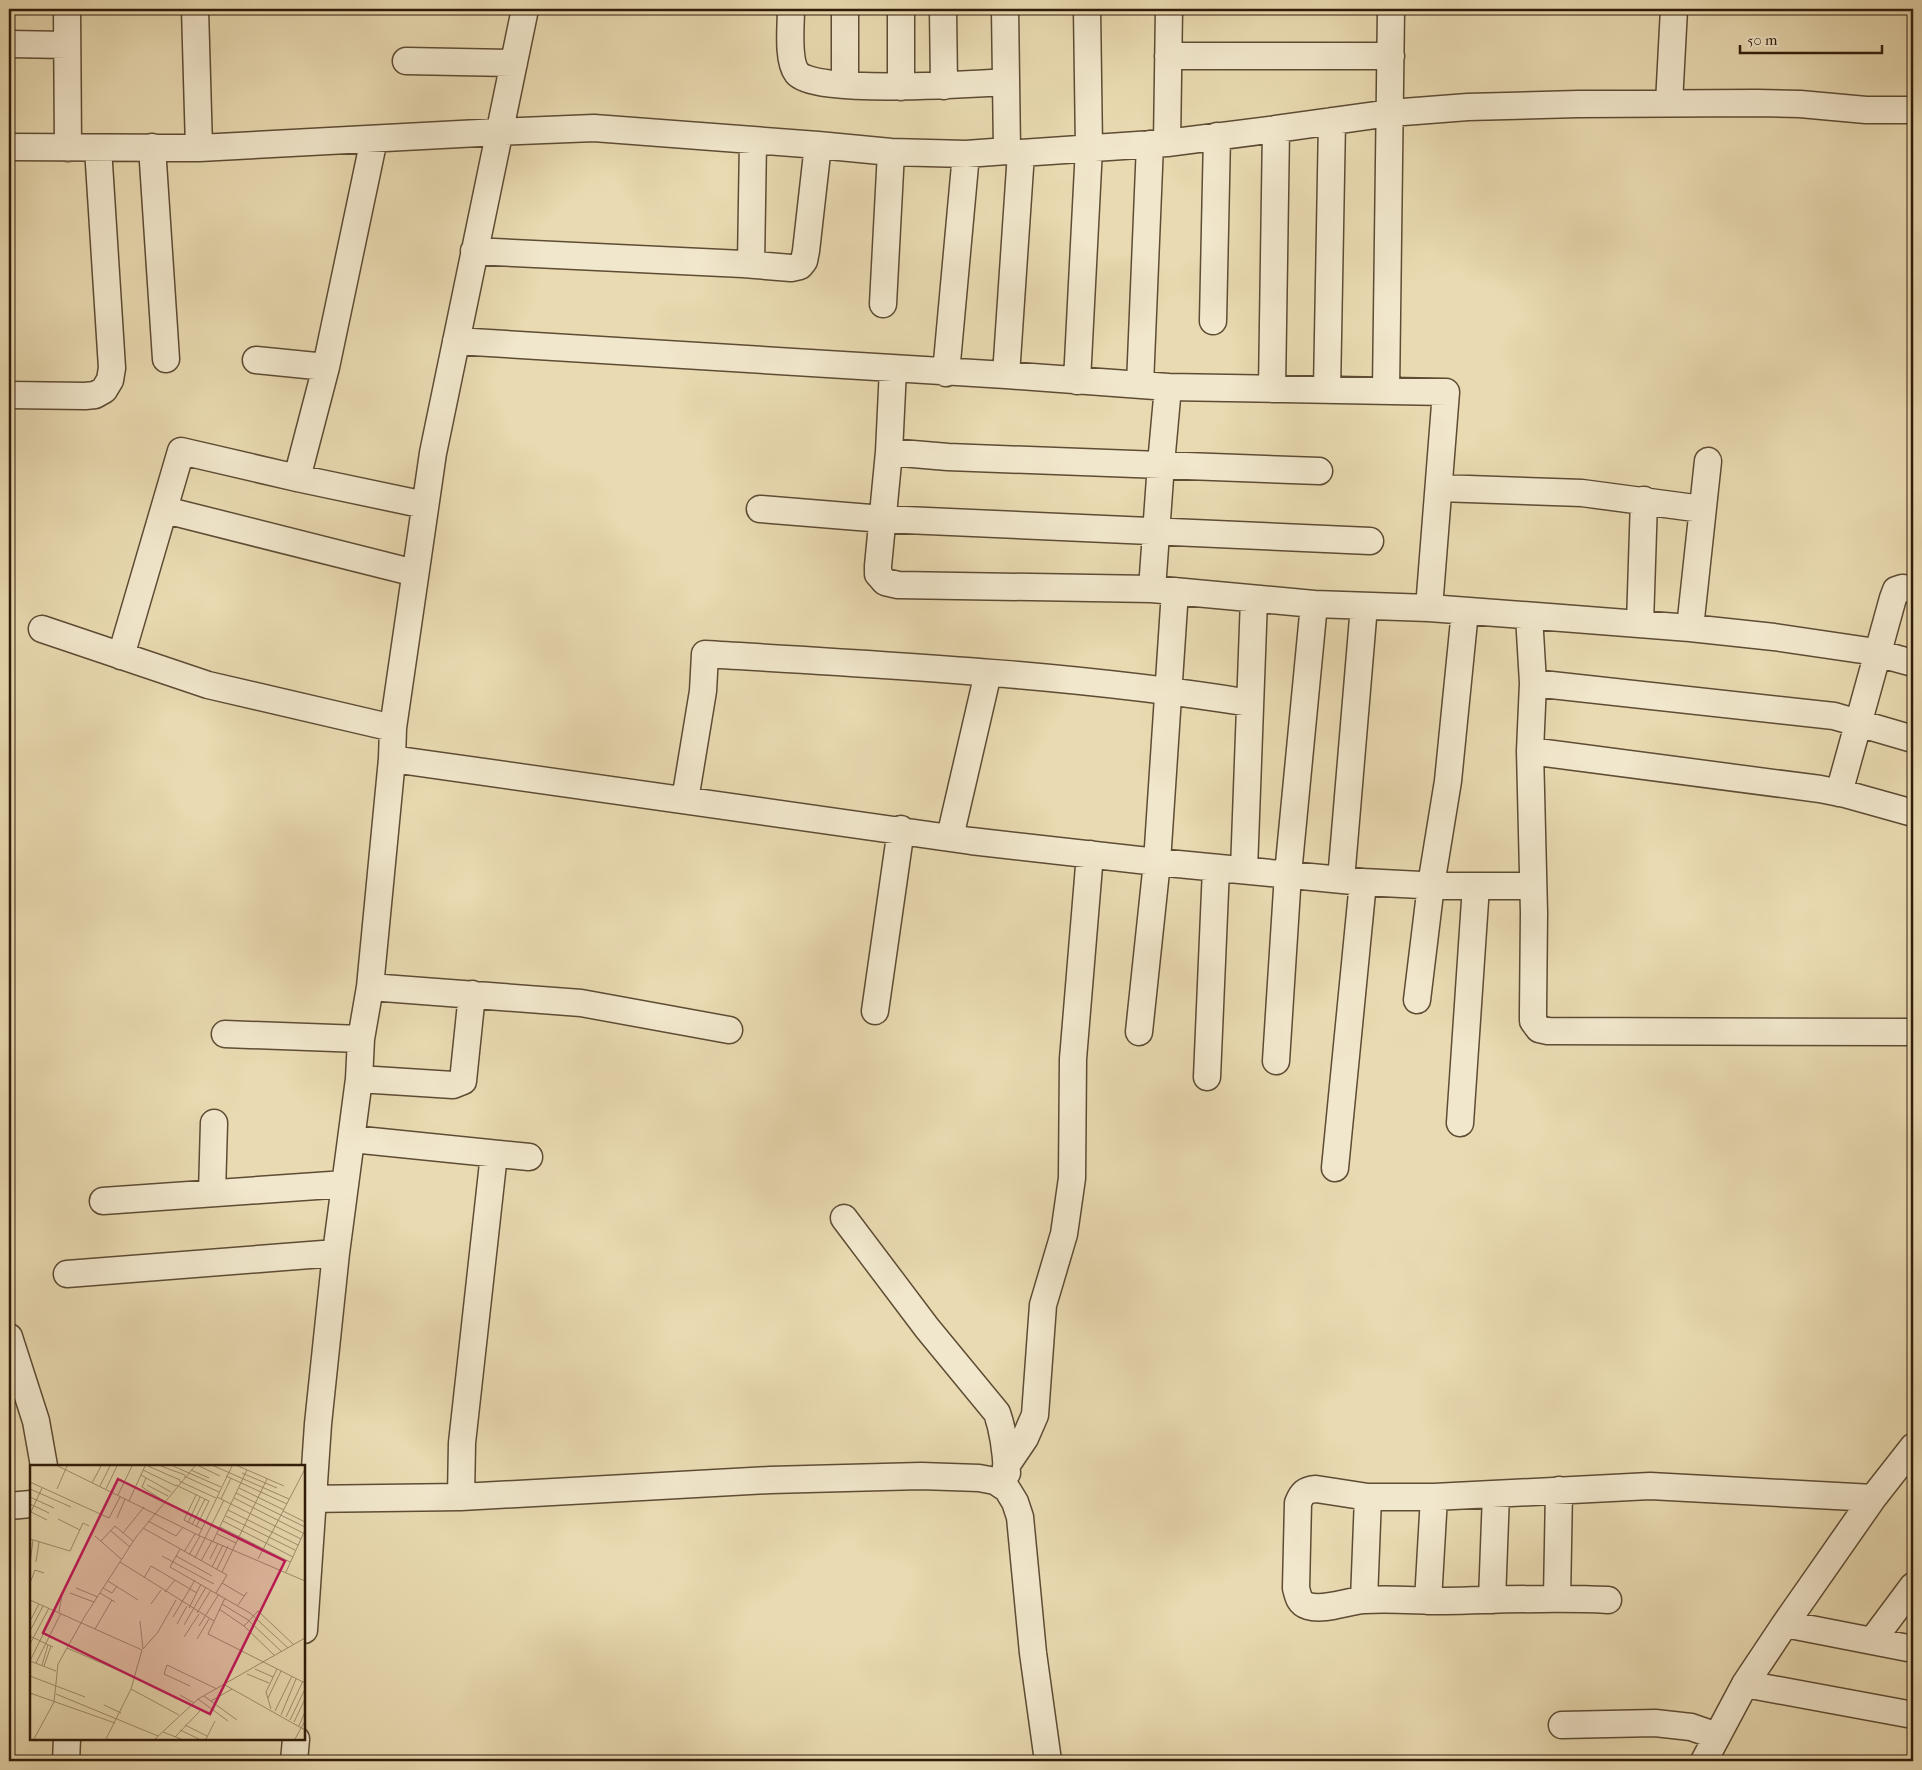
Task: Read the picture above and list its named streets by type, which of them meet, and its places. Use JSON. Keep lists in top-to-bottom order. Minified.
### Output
{"scale_bar":"50 m"}
